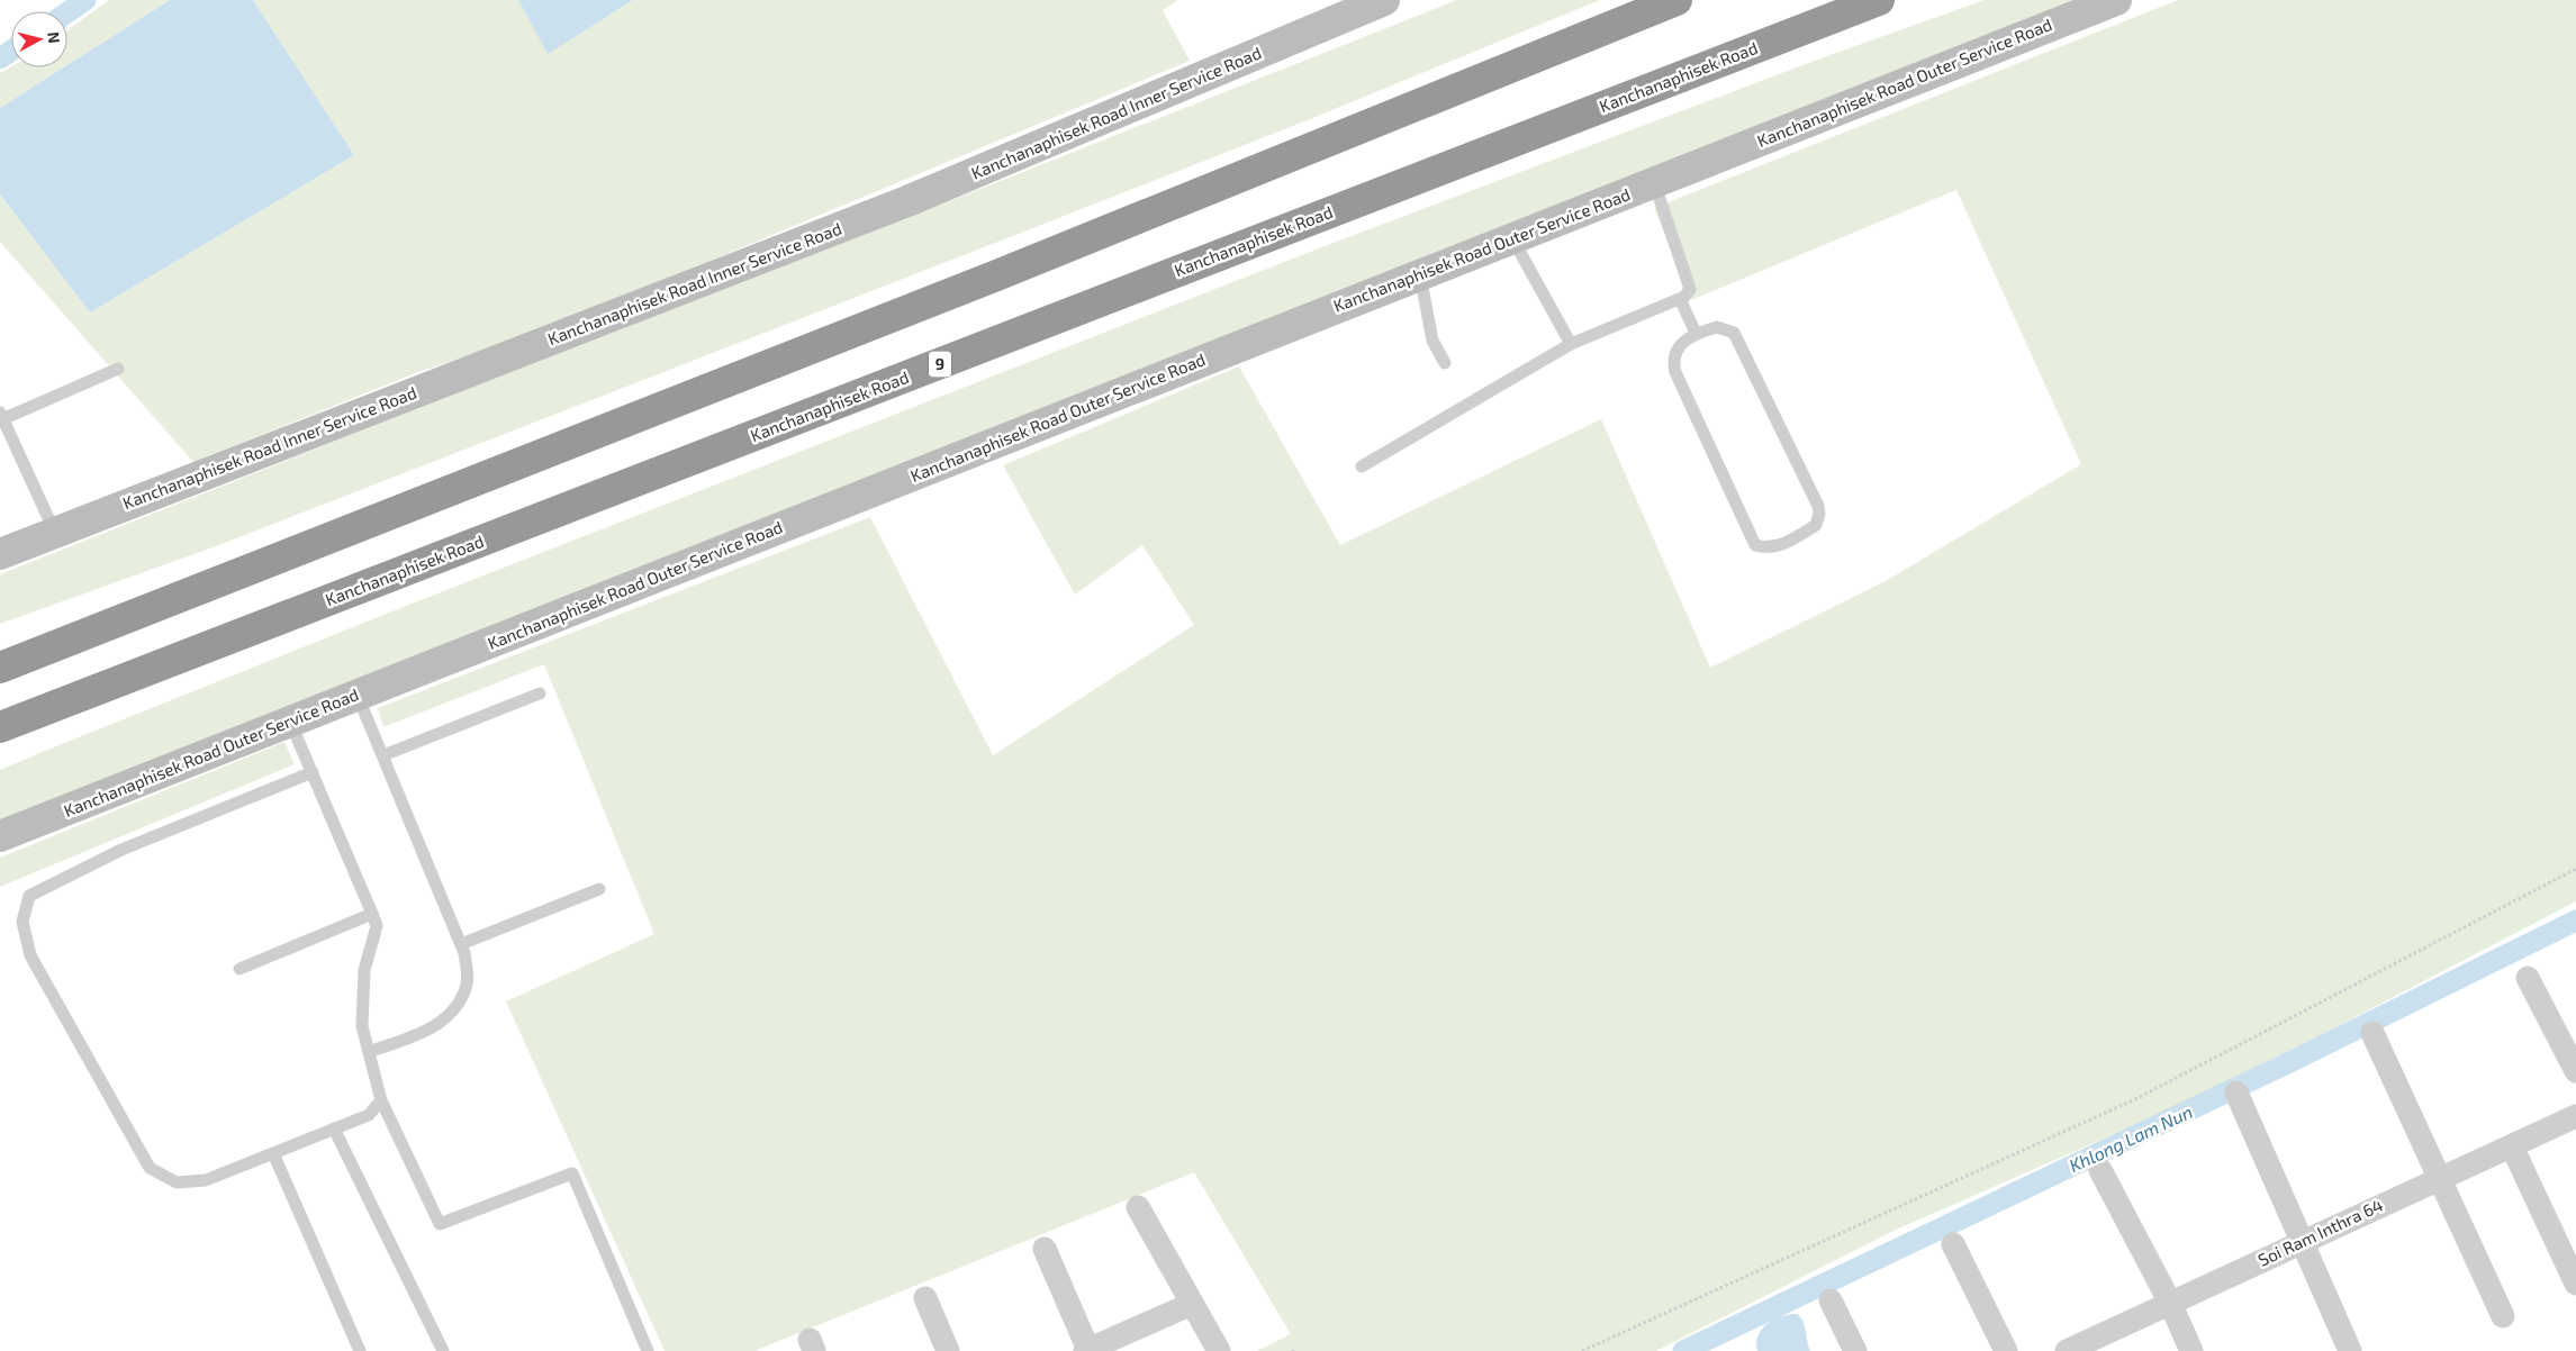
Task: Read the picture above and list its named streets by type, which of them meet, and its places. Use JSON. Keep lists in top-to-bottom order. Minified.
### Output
{"streets":{"highway":["Kanchanaphisek Road","9"],"main road":["Kanchanaphisek Road Outer Service Road","Kanchanaphisek Road Inner Service Road"],"street":["Soi Ram Inthra 64"]},"water":["Khlong Lam Nun"],"north":"right"}
